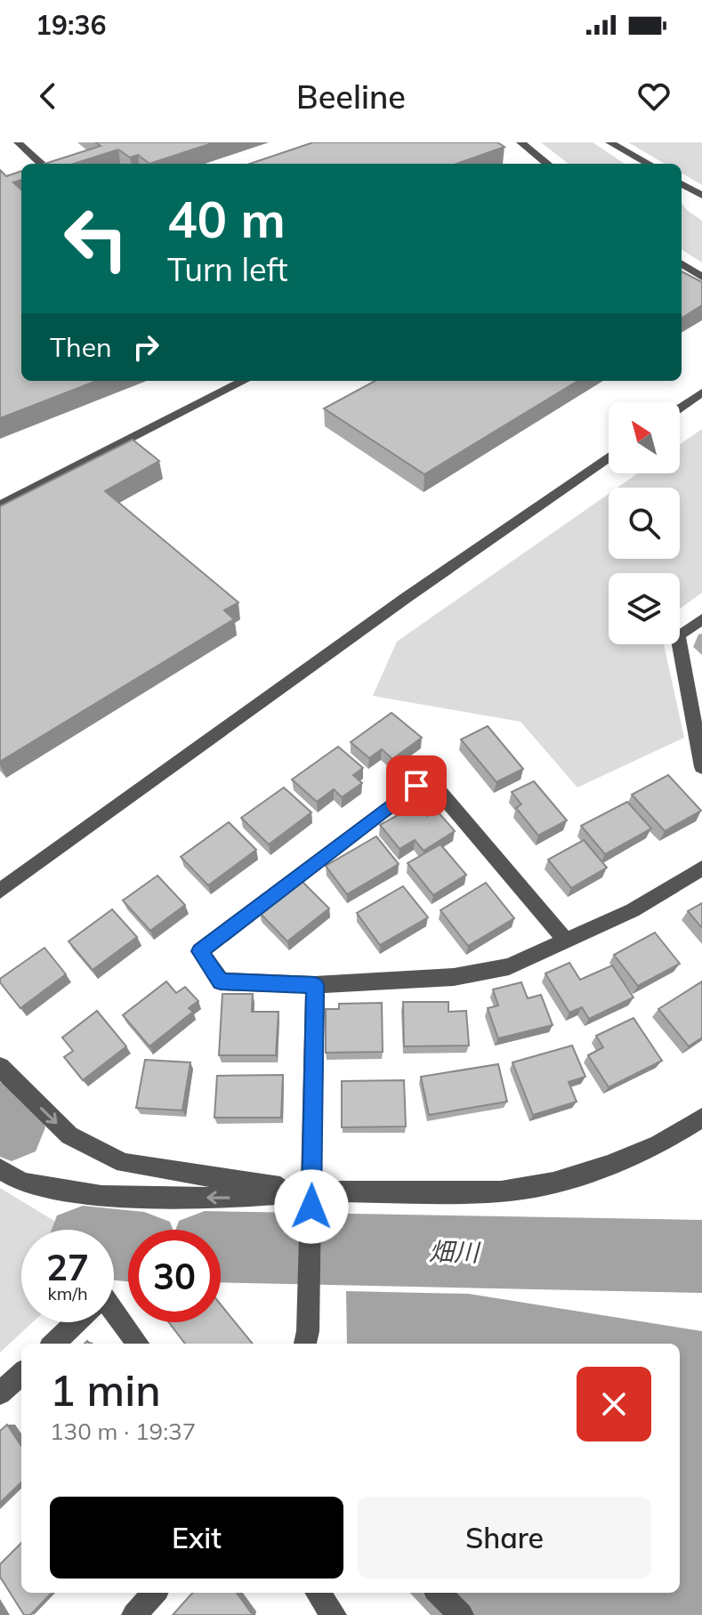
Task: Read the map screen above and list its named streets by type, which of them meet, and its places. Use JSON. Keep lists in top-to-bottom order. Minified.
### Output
{"water":["畑川"],"north":"top left","page":{"status":"19:36","header":"Beeline","turn":["40 m","Turn left"],"then":"Then","speed":"27 km/h","limit":"30","heading":["1 min","130 m · 19:37"],"buttons":["Exit","Share"]}}
